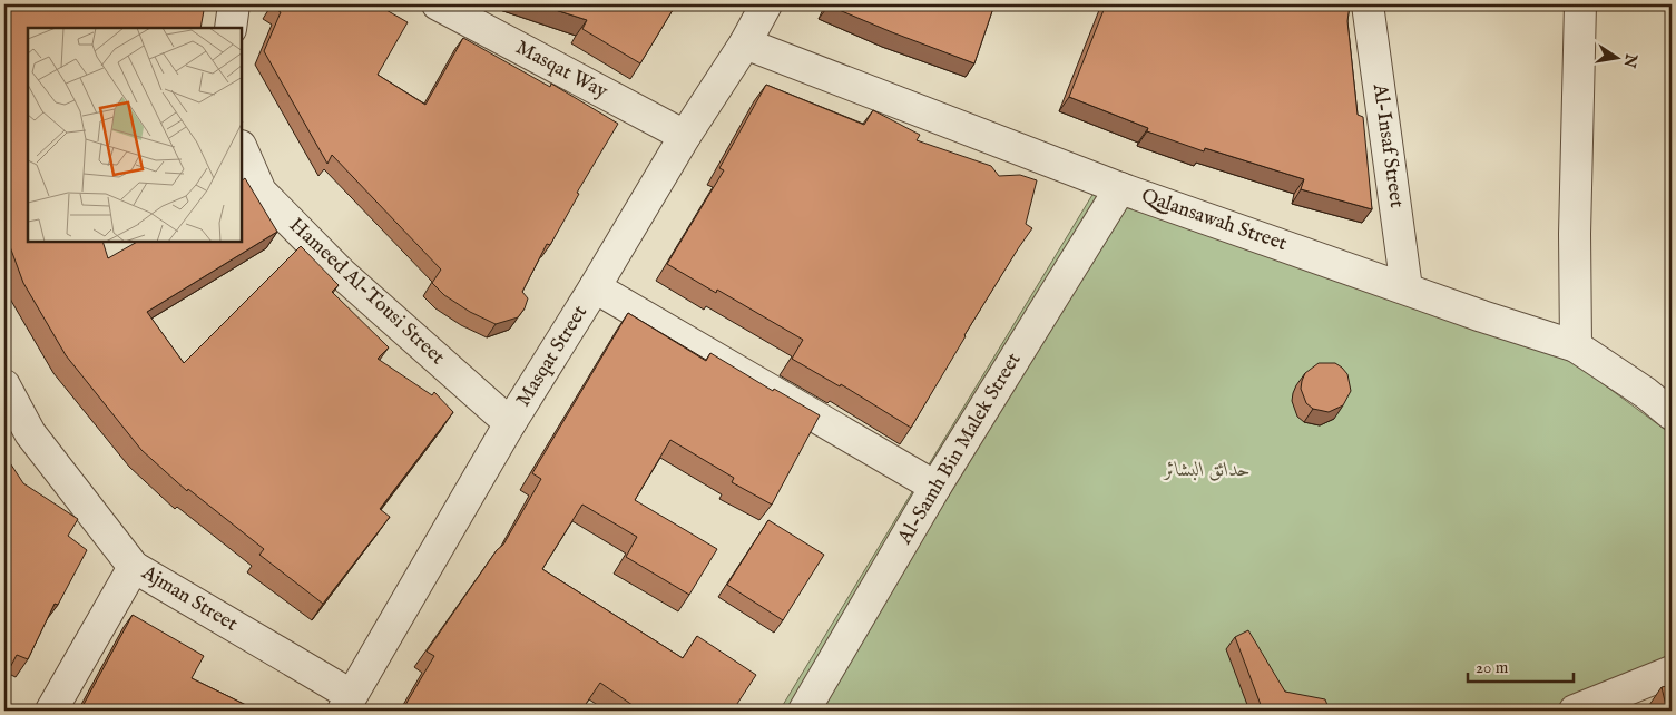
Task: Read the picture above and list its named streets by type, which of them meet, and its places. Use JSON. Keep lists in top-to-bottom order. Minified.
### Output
{"streets":{"street":["Masqat Way","Al-Insaf Street","Qalansawah Street","Hameed Al-Tousi Street","Masqat Street","Al-Samh Bin Malek Street","Ajman Street"]},"crossings":[["Masqat Way","Masqat Street"],["Al-Insaf Street","Qalansawah Street"],["Qalansawah Street","Masqat Street"],["Qalansawah Street","Al-Samh Bin Malek Street"],["Hameed Al-Tousi Street","Masqat Street"],["Masqat Street","Ajman Street"]],"parks":["حدائق البشائر"],"scale_bar":"20 m","north":"right"}
